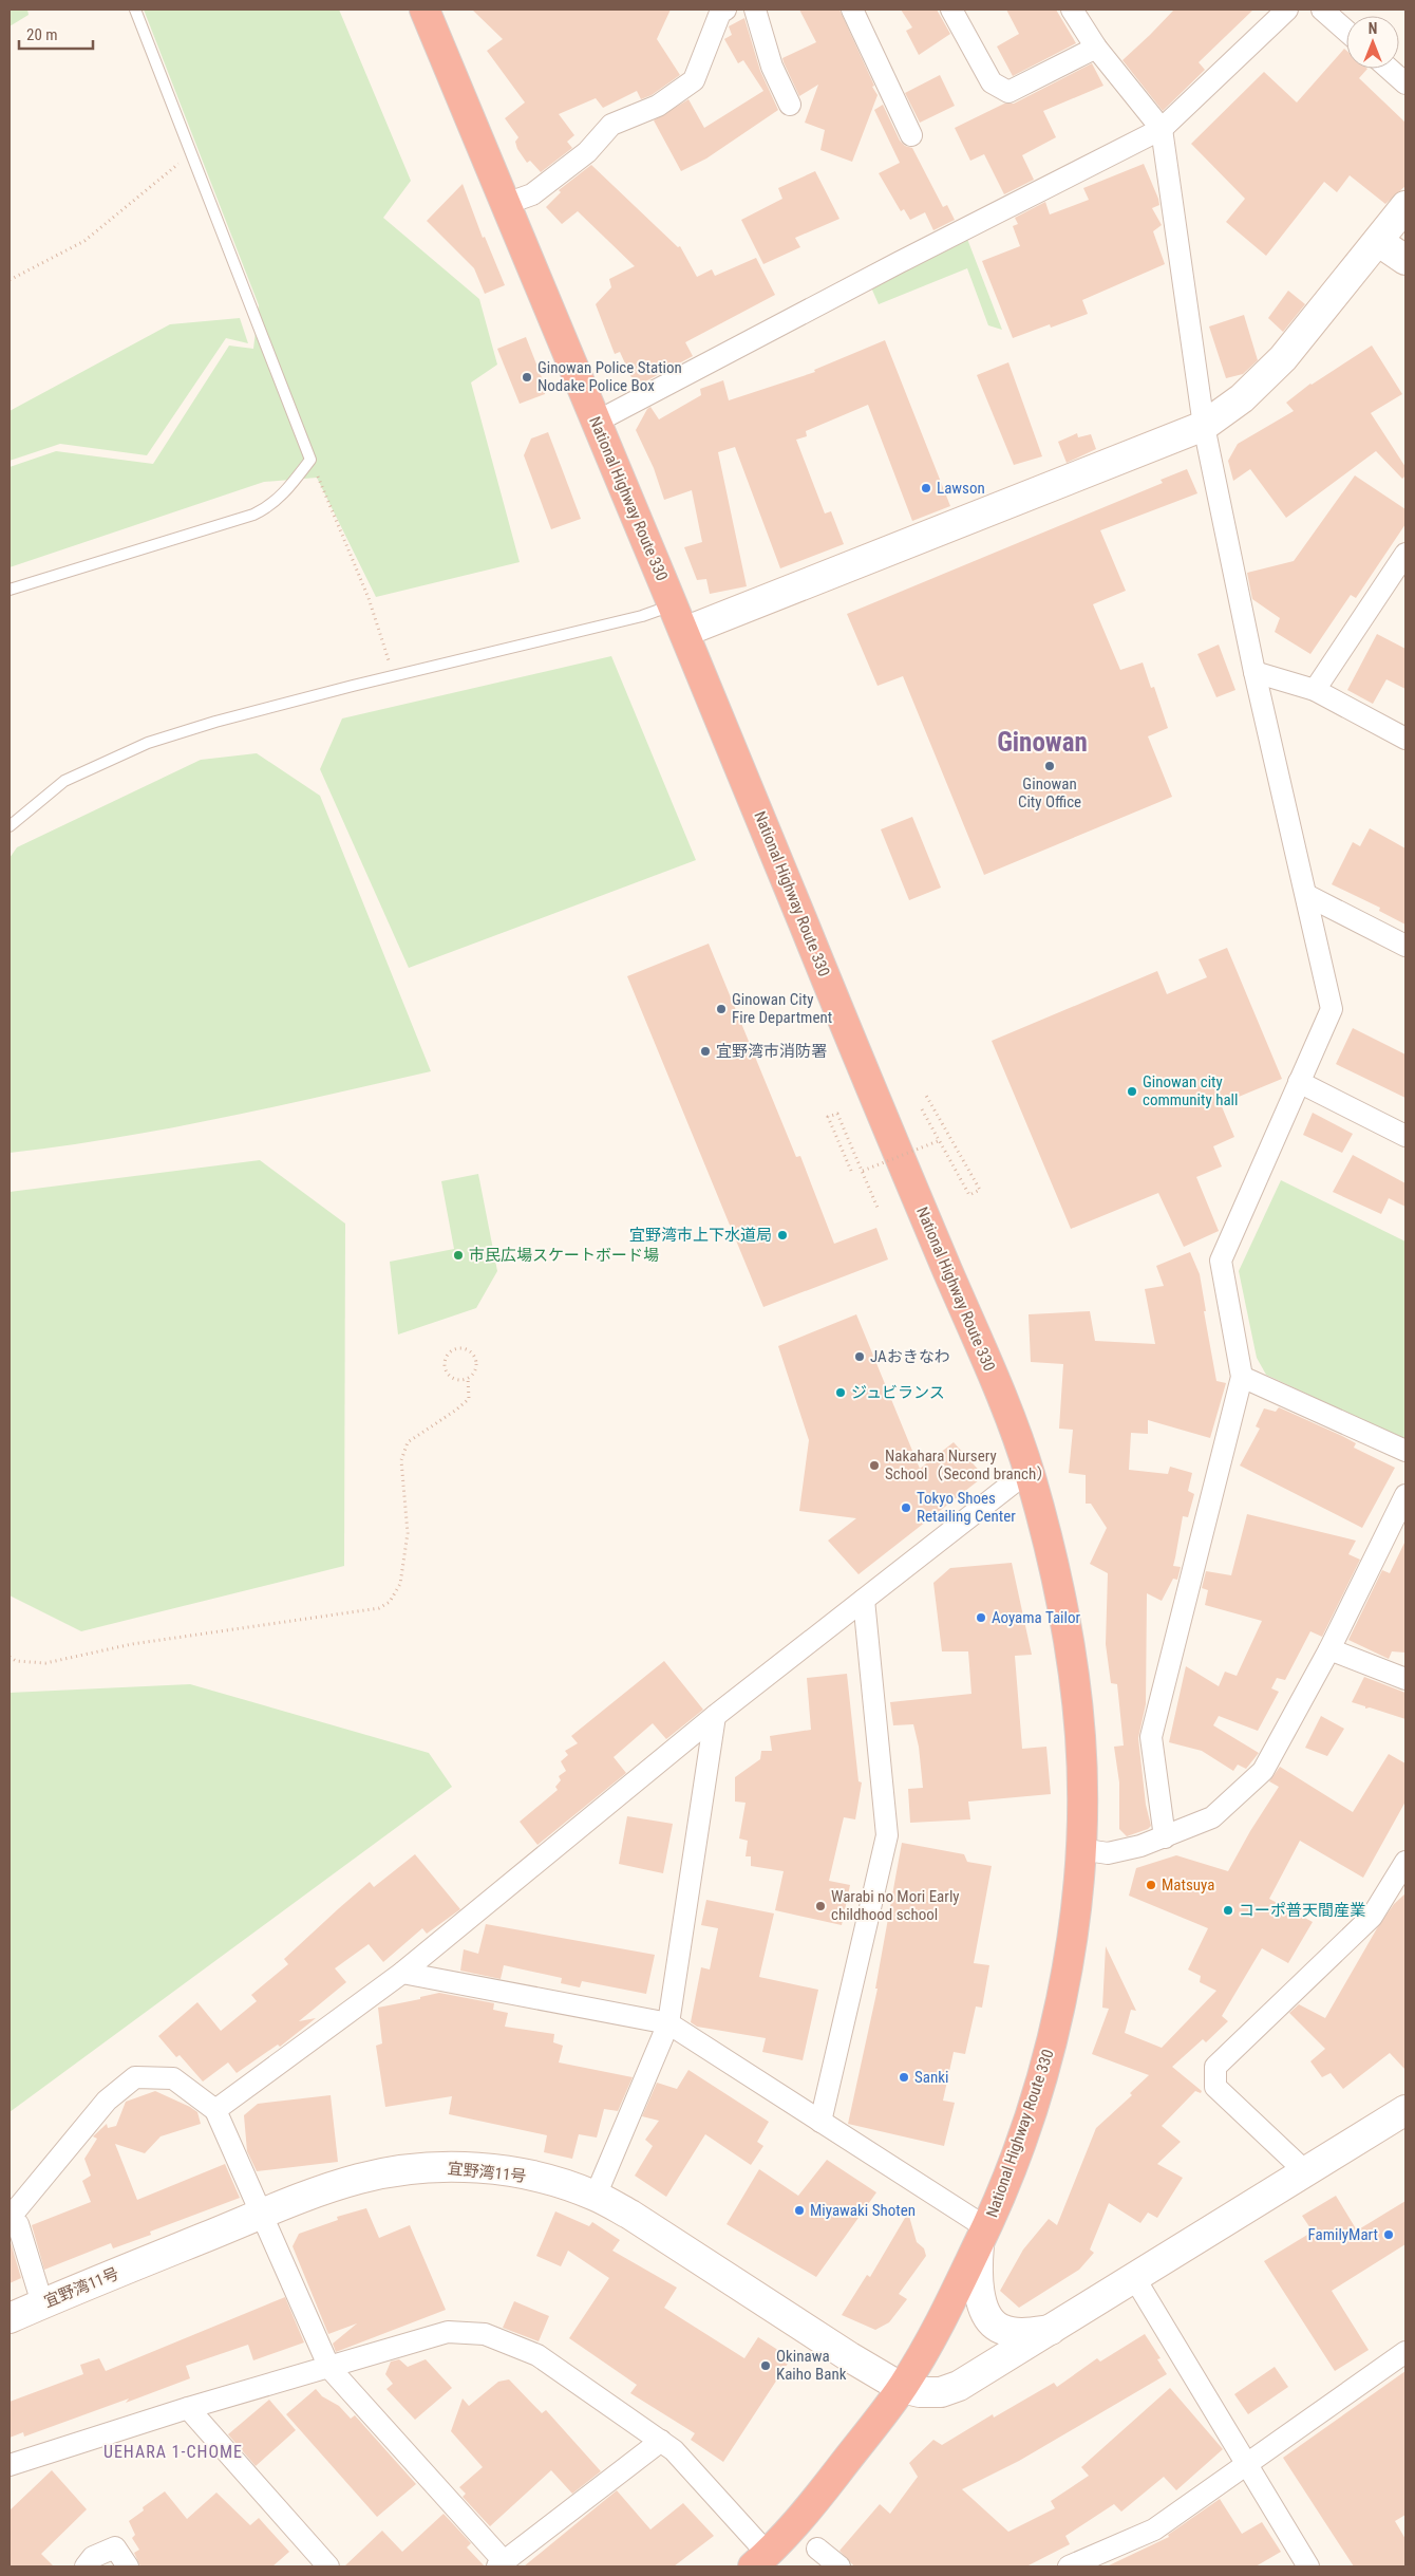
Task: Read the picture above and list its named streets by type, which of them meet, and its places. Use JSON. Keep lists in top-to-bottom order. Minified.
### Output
{"streets":{"highway":["National Highway Route 330"],"street":["宜野湾11号"]},"crossings":[["National Highway Route 330","宜野湾11号"]],"districts":["Ginowan","UEHARA 1-CHOME"],"places":["Ginowan Police Station Nodake Police Box","Lawson","Ginowan City Office","Ginowan City Fire Department","宜野湾市消防署","Ginowan city community hall","宜野湾市上下水道局","市民広場スケートボード場","JAおきなわ","ジュビランス","Nakahara Nursery School（Second branch）","Tokyo Shoes Retailing Center","Aoyama Tailor","Matsuya","Warabi no Mori Early childhood school","コーポ普天間産業","Sanki","Miyawaki Shoten","FamilyMart","Okinawa Kaiho Bank"],"scale_bar":"20 m","north":"top"}
